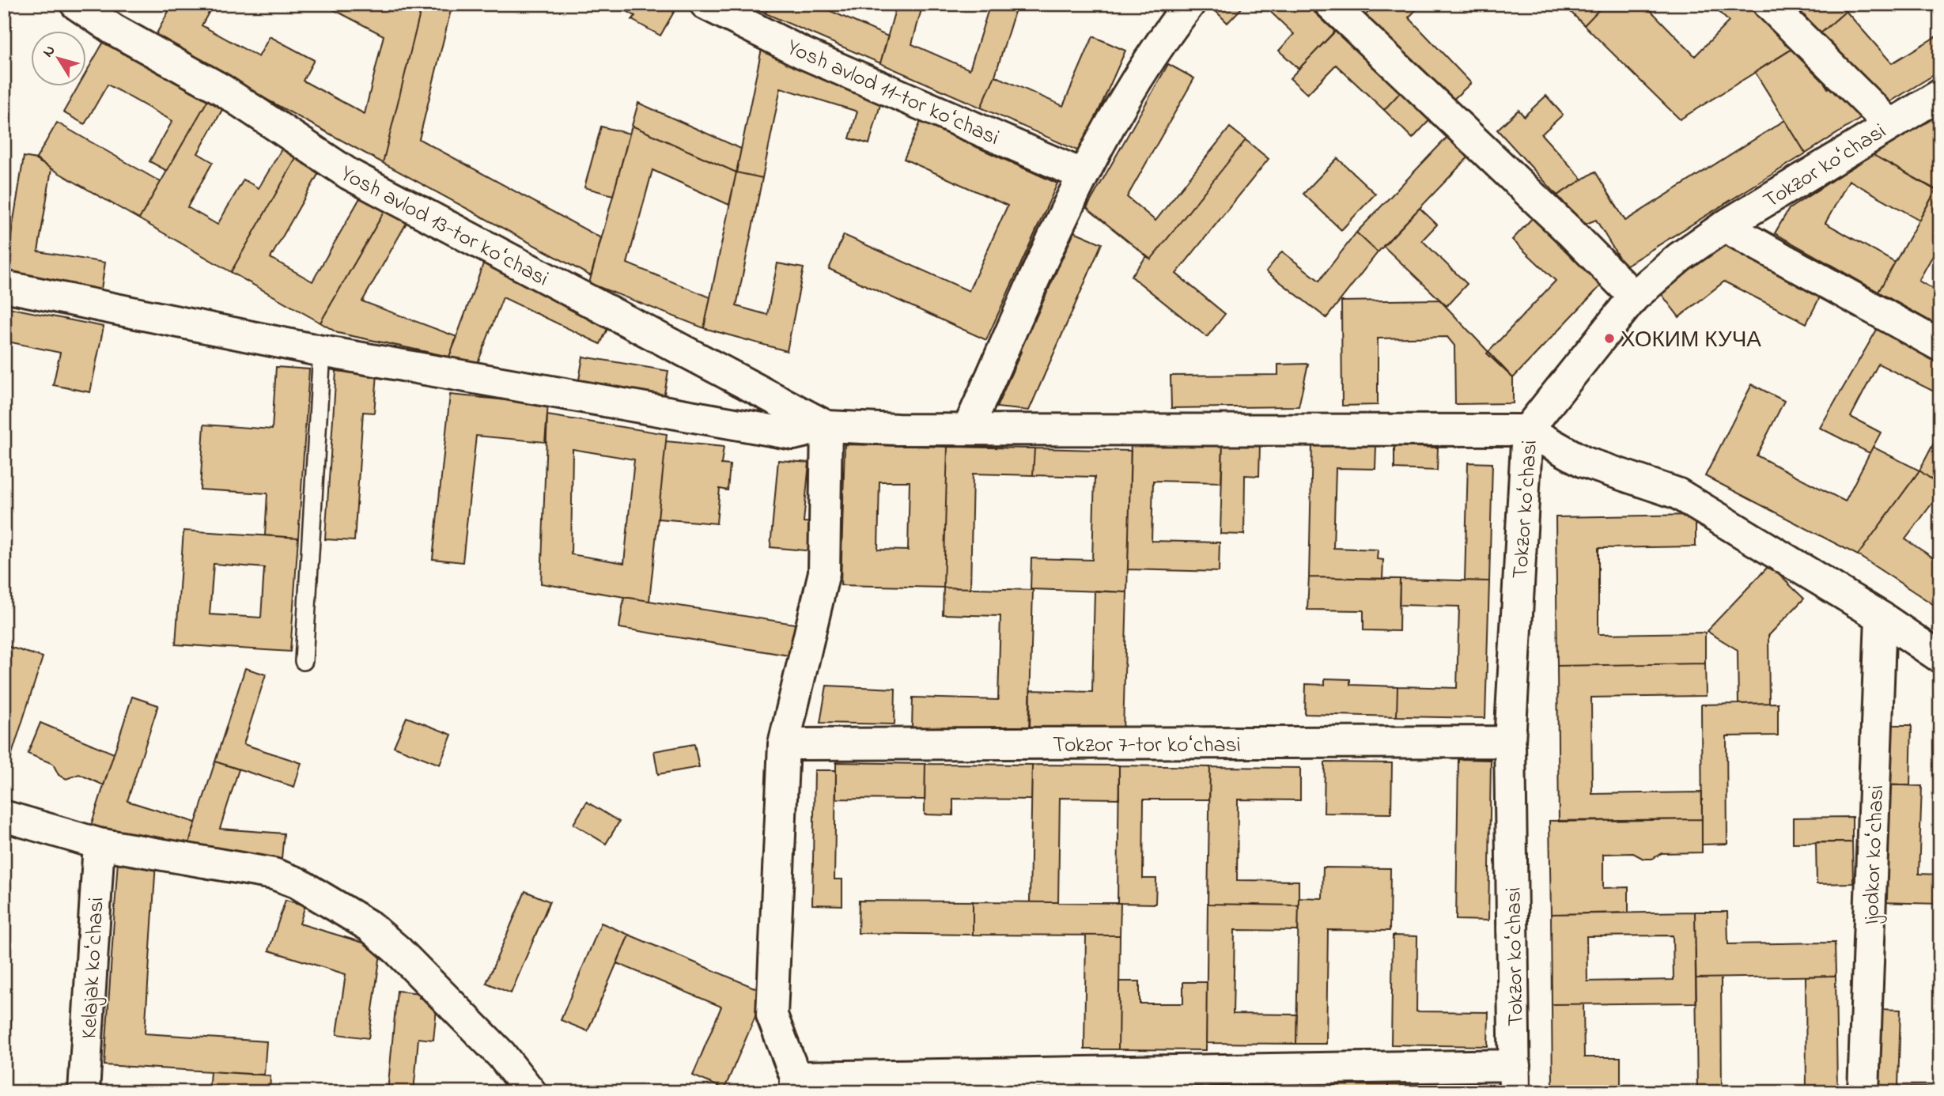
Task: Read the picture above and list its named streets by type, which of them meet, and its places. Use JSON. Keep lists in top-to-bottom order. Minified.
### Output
{"streets":{"street":["Yosh avlod 11-tor koʻchasi","Tokzor koʻchasi","Yosh avlod 13-tor koʻchasi","Tokzor 7-tor koʻchasi","Ijodkor koʻchasi","Kelajak koʻchasi"]},"crossings":[["Tokzor koʻchasi","Tokzor 7-tor koʻchasi"]],"places":["ХОКИМ КУЧА"],"north":"top left"}
